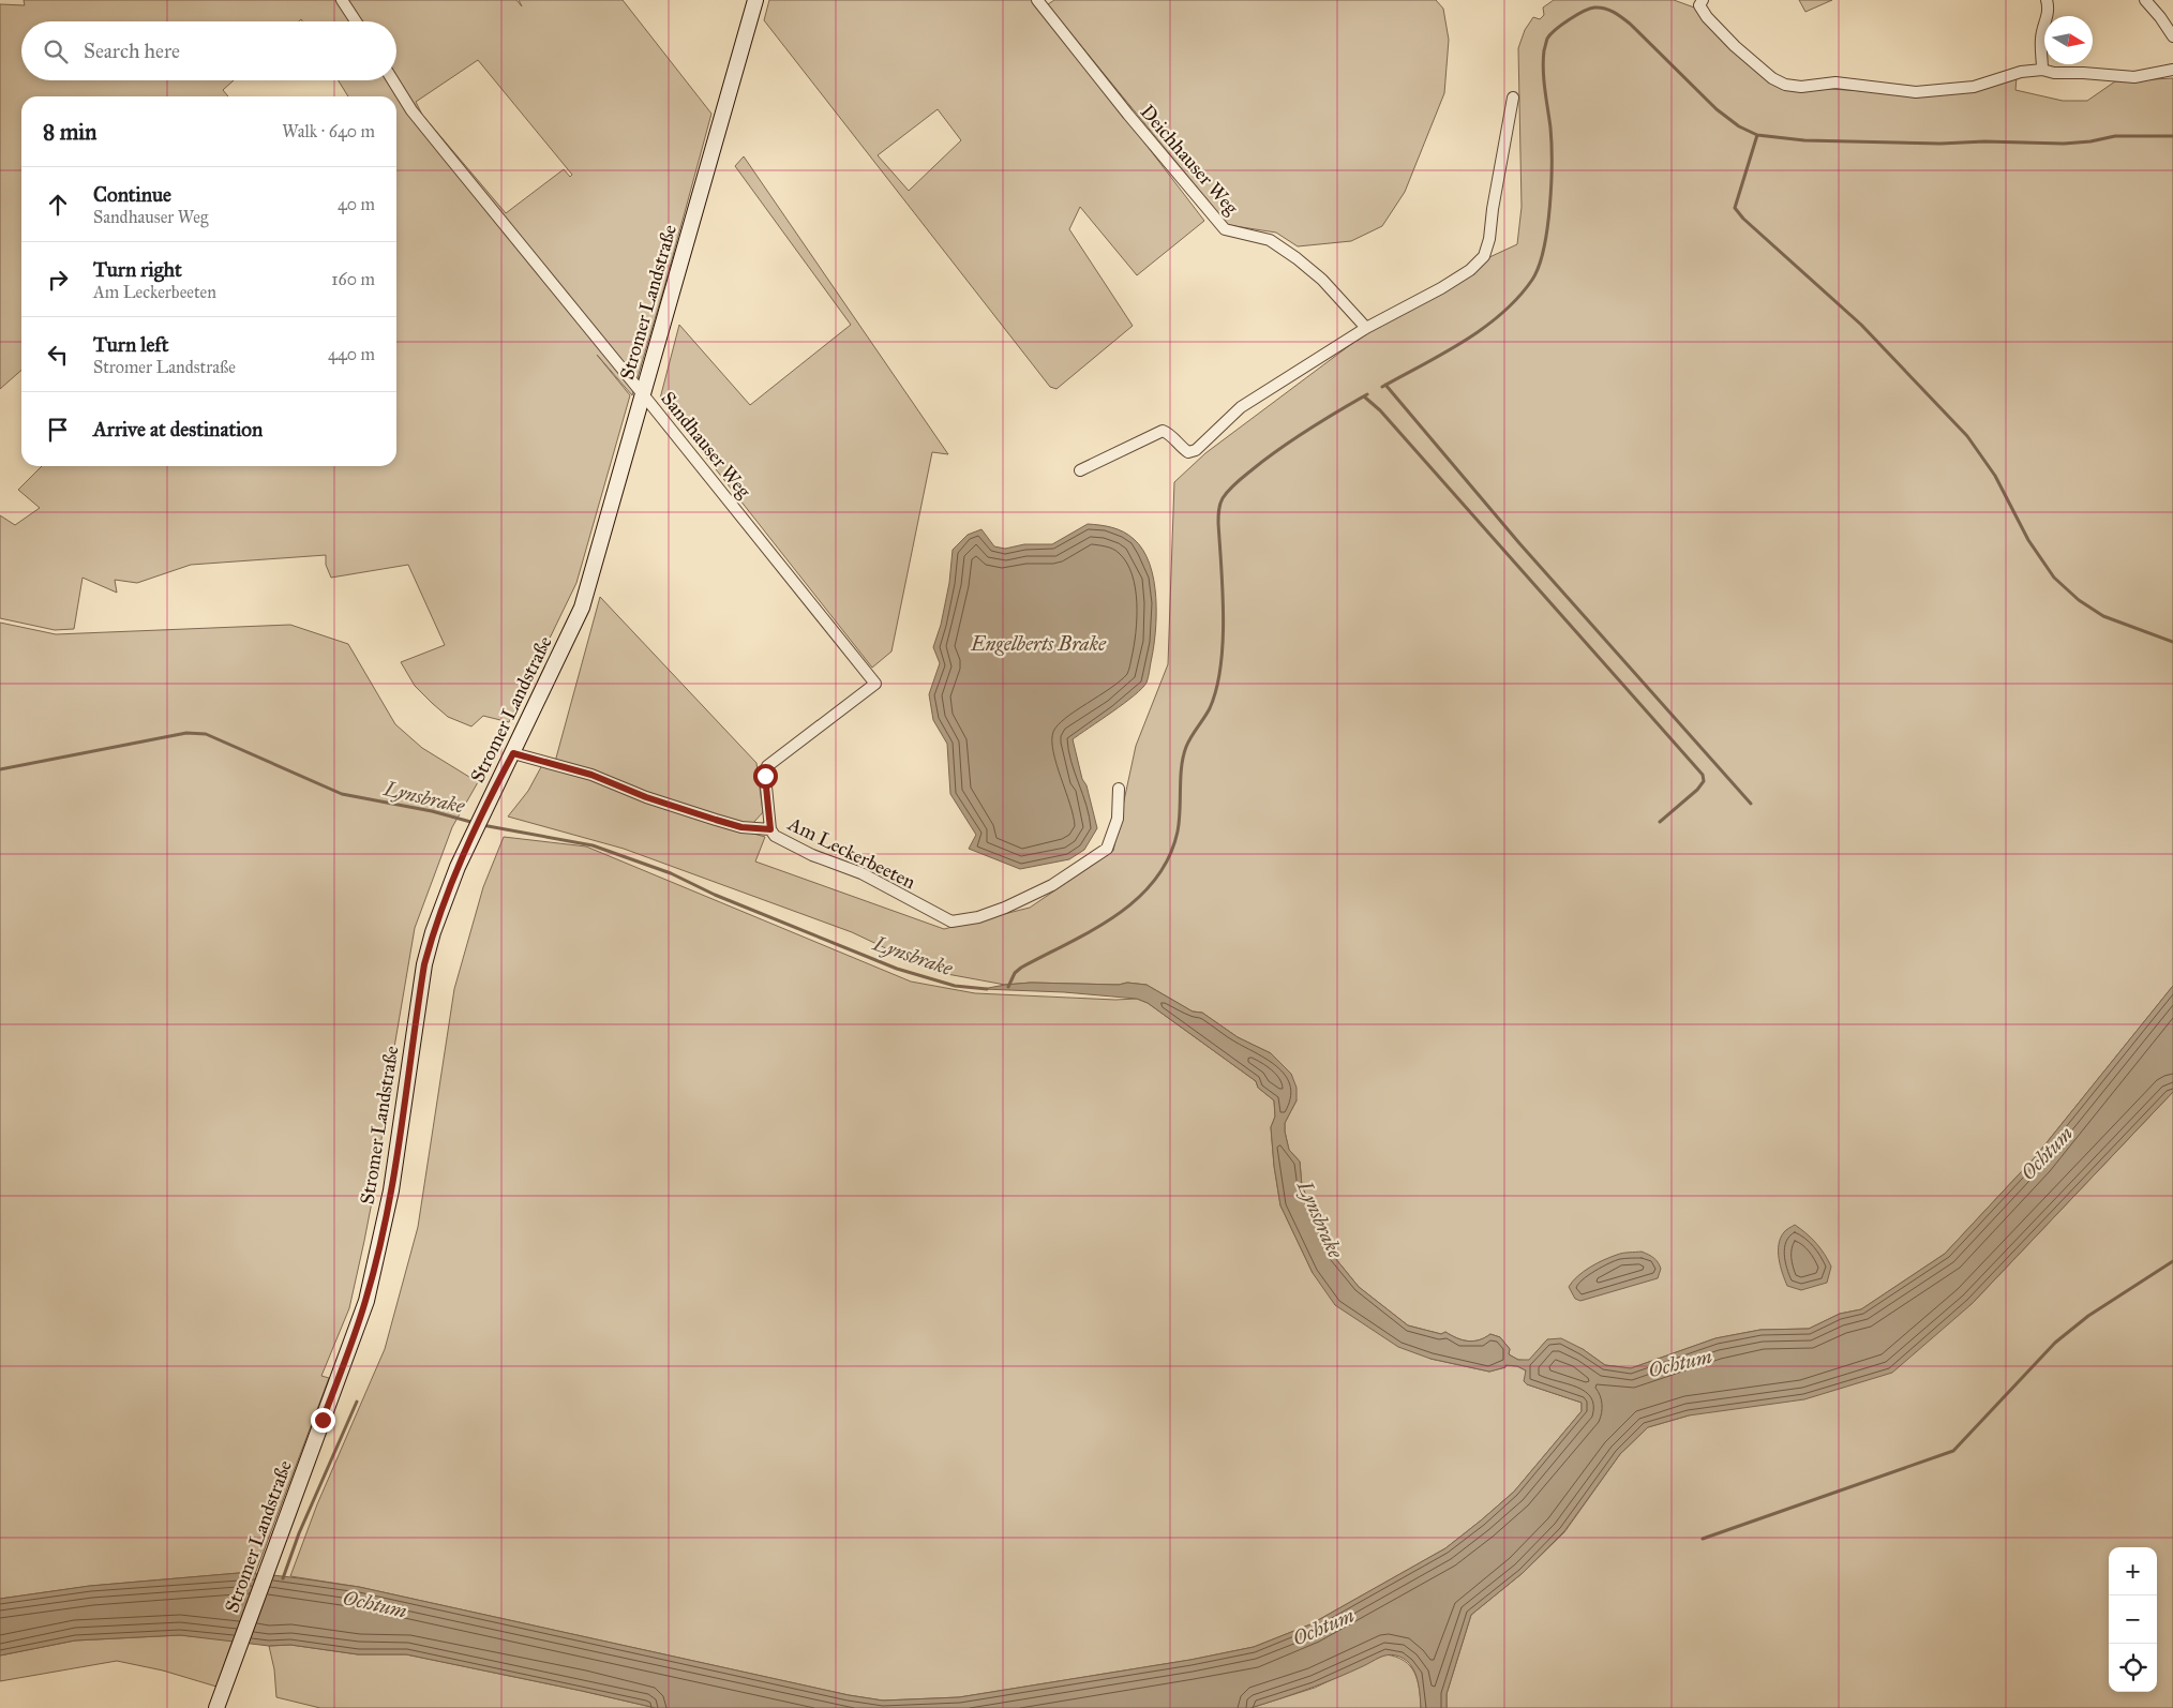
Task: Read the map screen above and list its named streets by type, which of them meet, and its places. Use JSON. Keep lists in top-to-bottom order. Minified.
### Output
{"streets":{"main road":["Stromer Landstraße"],"street":["Deichhauser Weg","Sandhauser Weg","Am Leckerbeeten"]},"crossings":[["Stromer Landstraße","Sandhauser Weg"],["Stromer Landstraße","Am Leckerbeeten"],["Sandhauser Weg","Am Leckerbeeten"]],"water":["Engelberts Brake","Lynsbrake","Ochtum"],"north":"right","page":{"search":"Search here","heading":["8 min","Walk · 640 m"],"list":[["Continue","Sandhauser Weg","40 m"],["Turn right","Am Leckerbeeten","160 m"],["Turn left","Stromer Landstraße","440 m"],"Arrive at destination"],"map_buttons":["+","−"]}}
